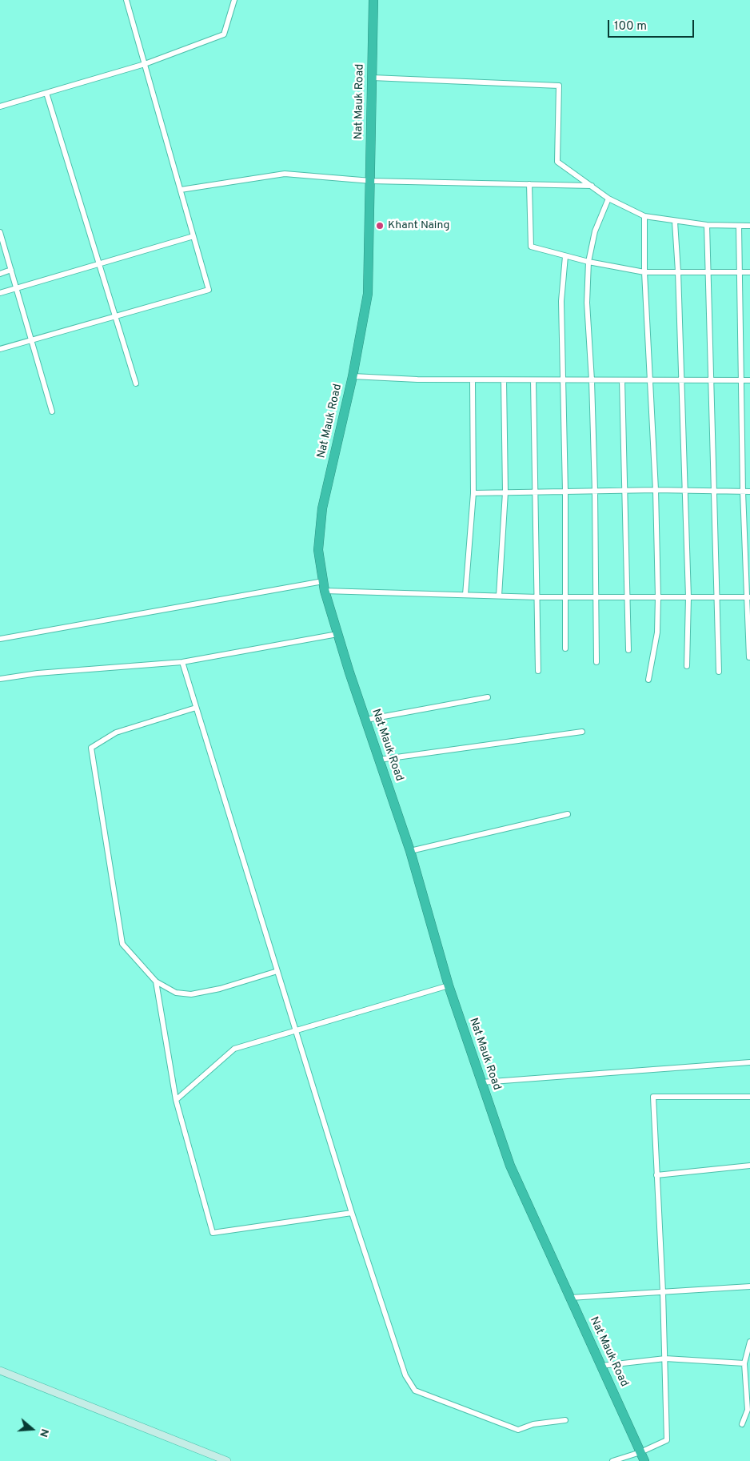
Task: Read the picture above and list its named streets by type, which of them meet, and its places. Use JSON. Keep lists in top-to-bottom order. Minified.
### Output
{"streets":{"highway":["Nat Mauk Road"]},"places":["Khant Naing"],"scale_bar":"100 m","north":"right"}
